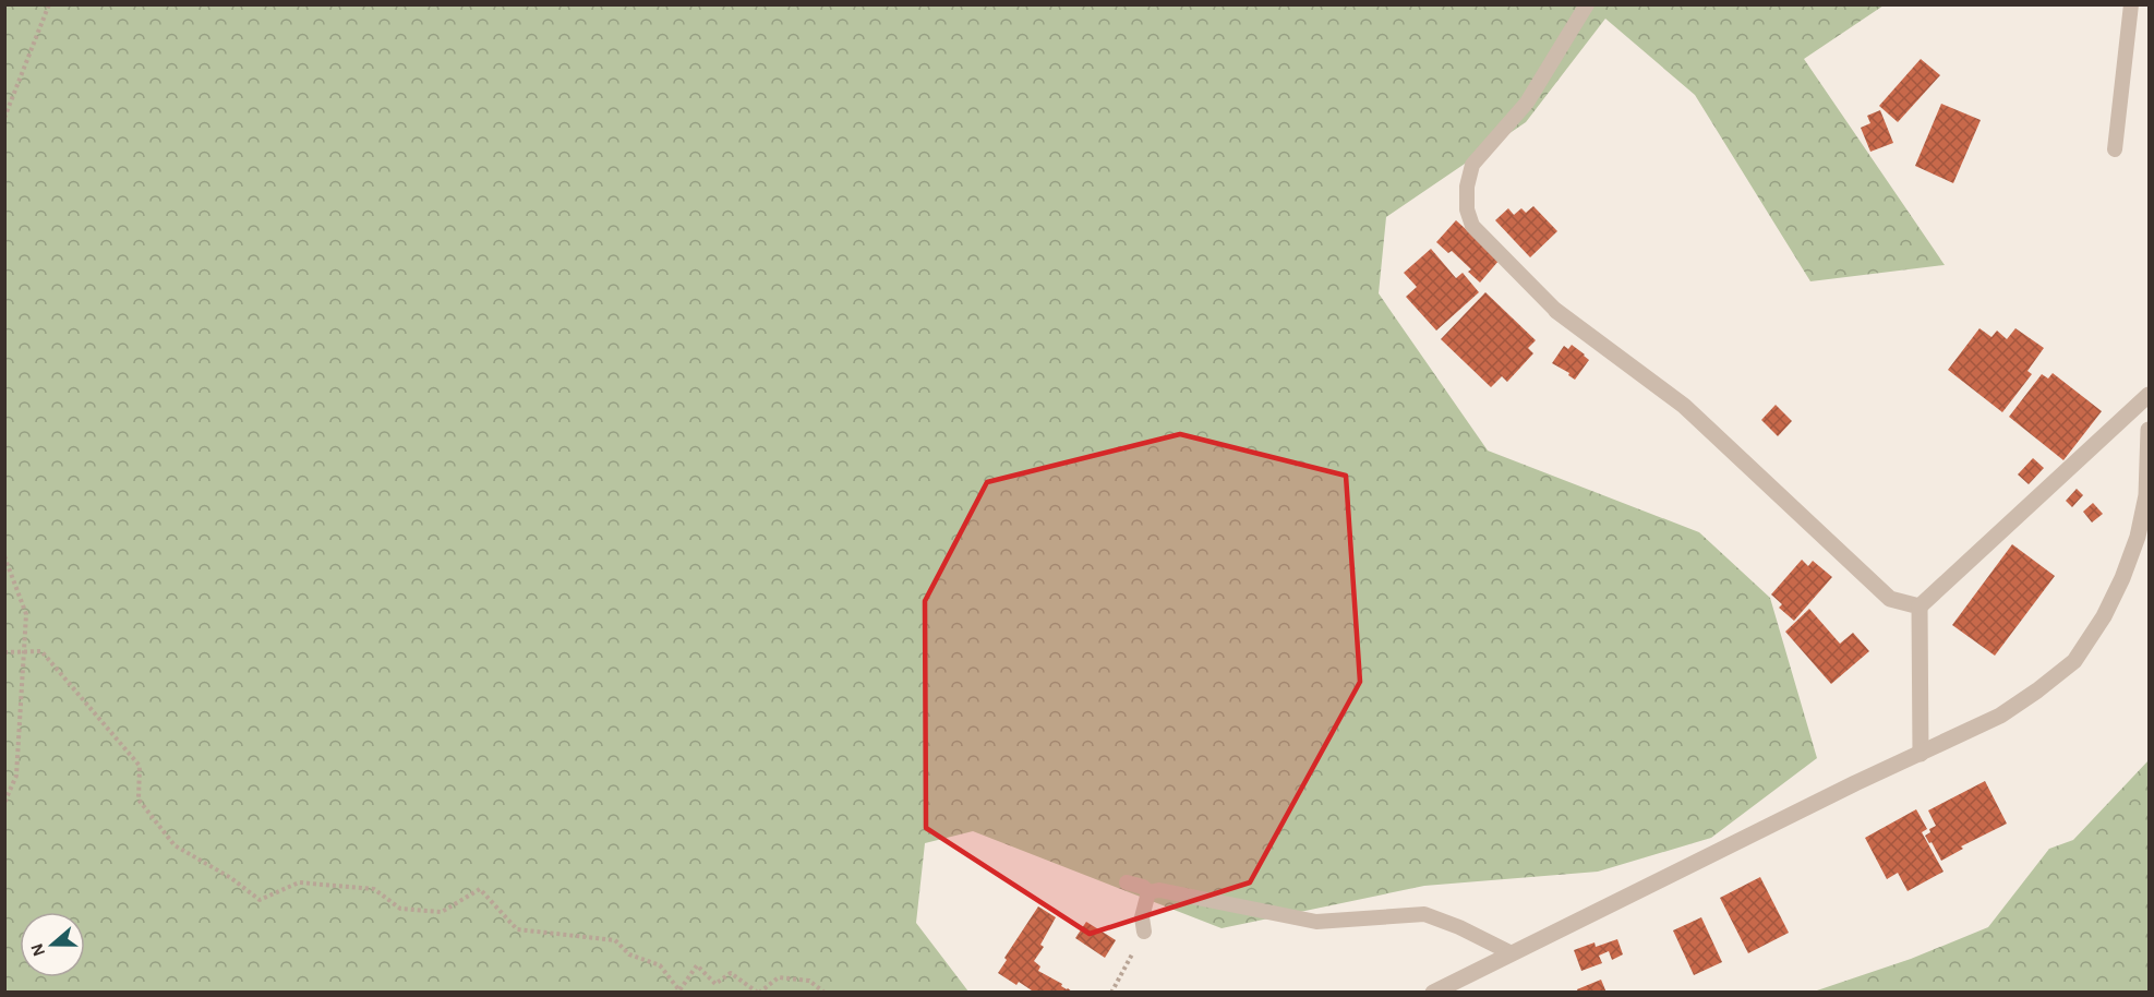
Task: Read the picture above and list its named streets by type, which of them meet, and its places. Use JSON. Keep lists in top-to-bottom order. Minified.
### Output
{"north":"left"}
